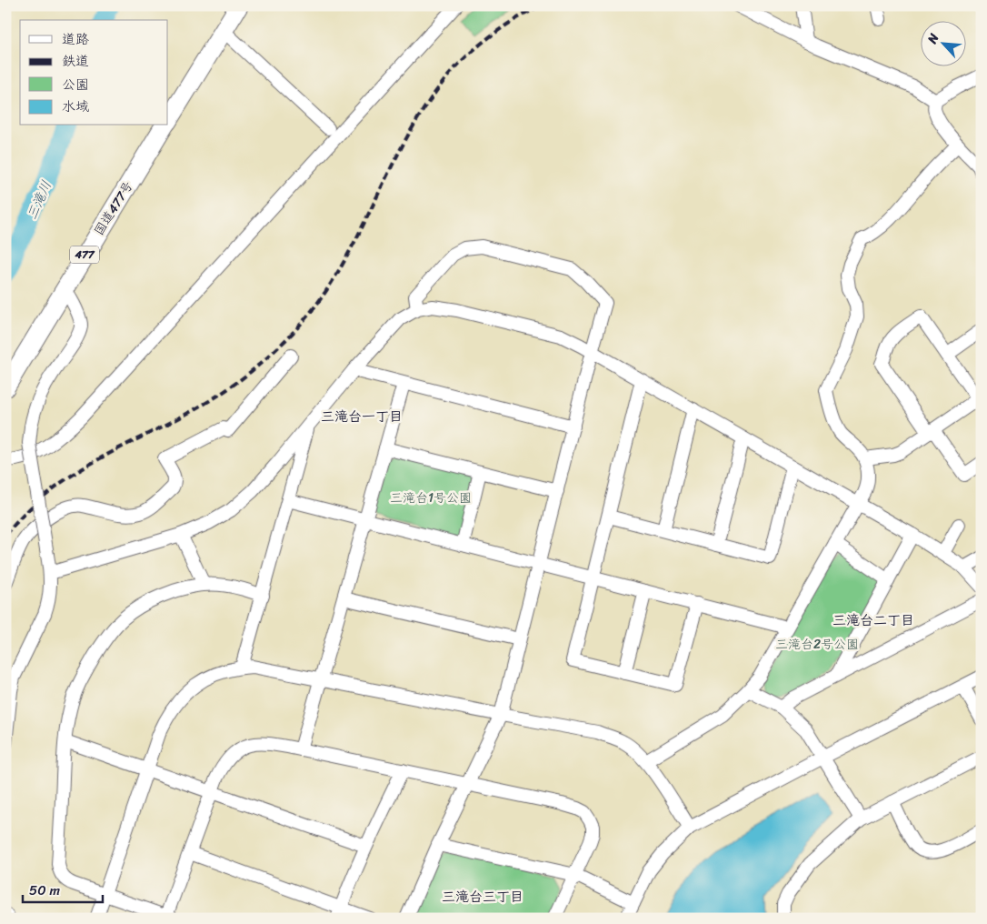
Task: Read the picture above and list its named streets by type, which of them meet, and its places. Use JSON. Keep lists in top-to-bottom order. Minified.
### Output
{"streets":{"highway":["国道477号","477"]},"districts":["三滝台一丁目","三滝台二丁目","三滝台三丁目"],"water":["三滝川"],"parks":["三滝台1号公園","三滝台2号公園"],"legend":["道路","鉄道","公園","水域"],"scale_bar":"50 m","north":"top left"}
